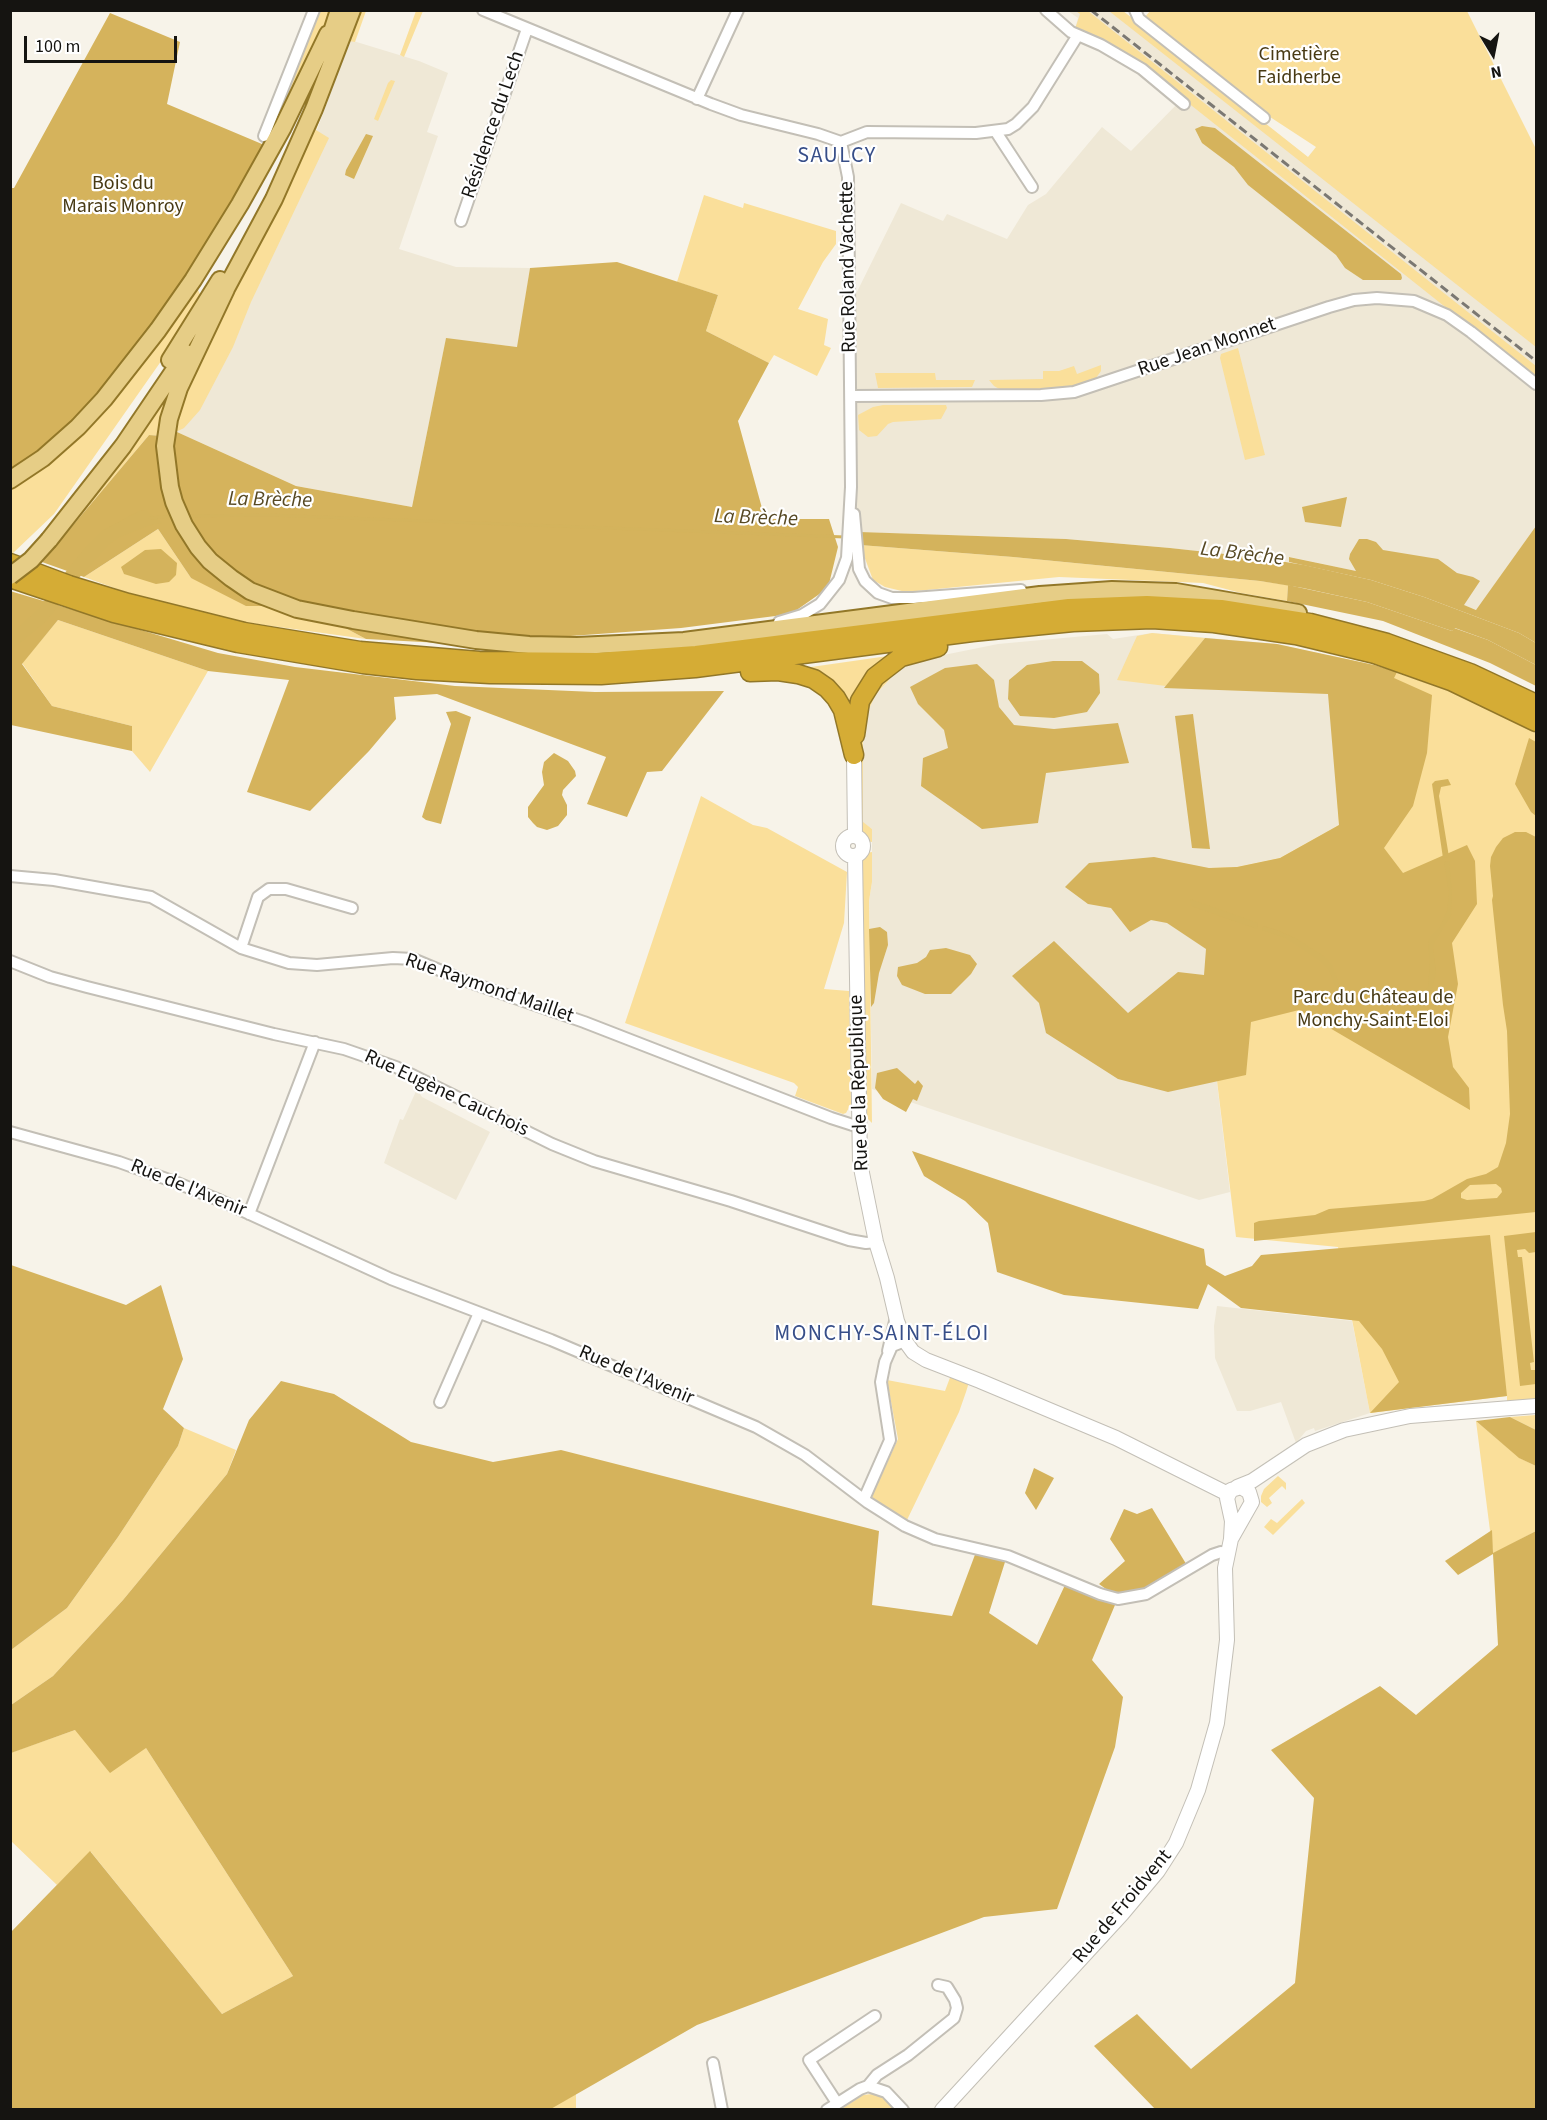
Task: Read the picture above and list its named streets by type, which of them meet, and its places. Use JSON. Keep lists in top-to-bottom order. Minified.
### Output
{"streets":{"street":["Résidence du Lech","Rue Roland Vachette","Rue Jean Monnet","Rue Raymond Maillet","Rue de la République","Rue Eugène Cauchois","Rue de l'Avenir","Rue de Froidvent"]},"crossings":[["Rue Roland Vachette","Rue Jean Monnet"],["Rue Raymond Maillet","Rue de la République"],["Rue de la République","Rue Eugène Cauchois"],["Rue de l'Avenir","Rue de Froidvent"]],"districts":["SAULCY","MONCHY-SAINT-ÉLOI"],"water":["La Brèche"],"parks":["Cimetière Faidherbe","Bois du Marais Monroy","Parc du Château de Monchy-Saint-Eloi"],"scale_bar":"100 m","north":"bottom"}
